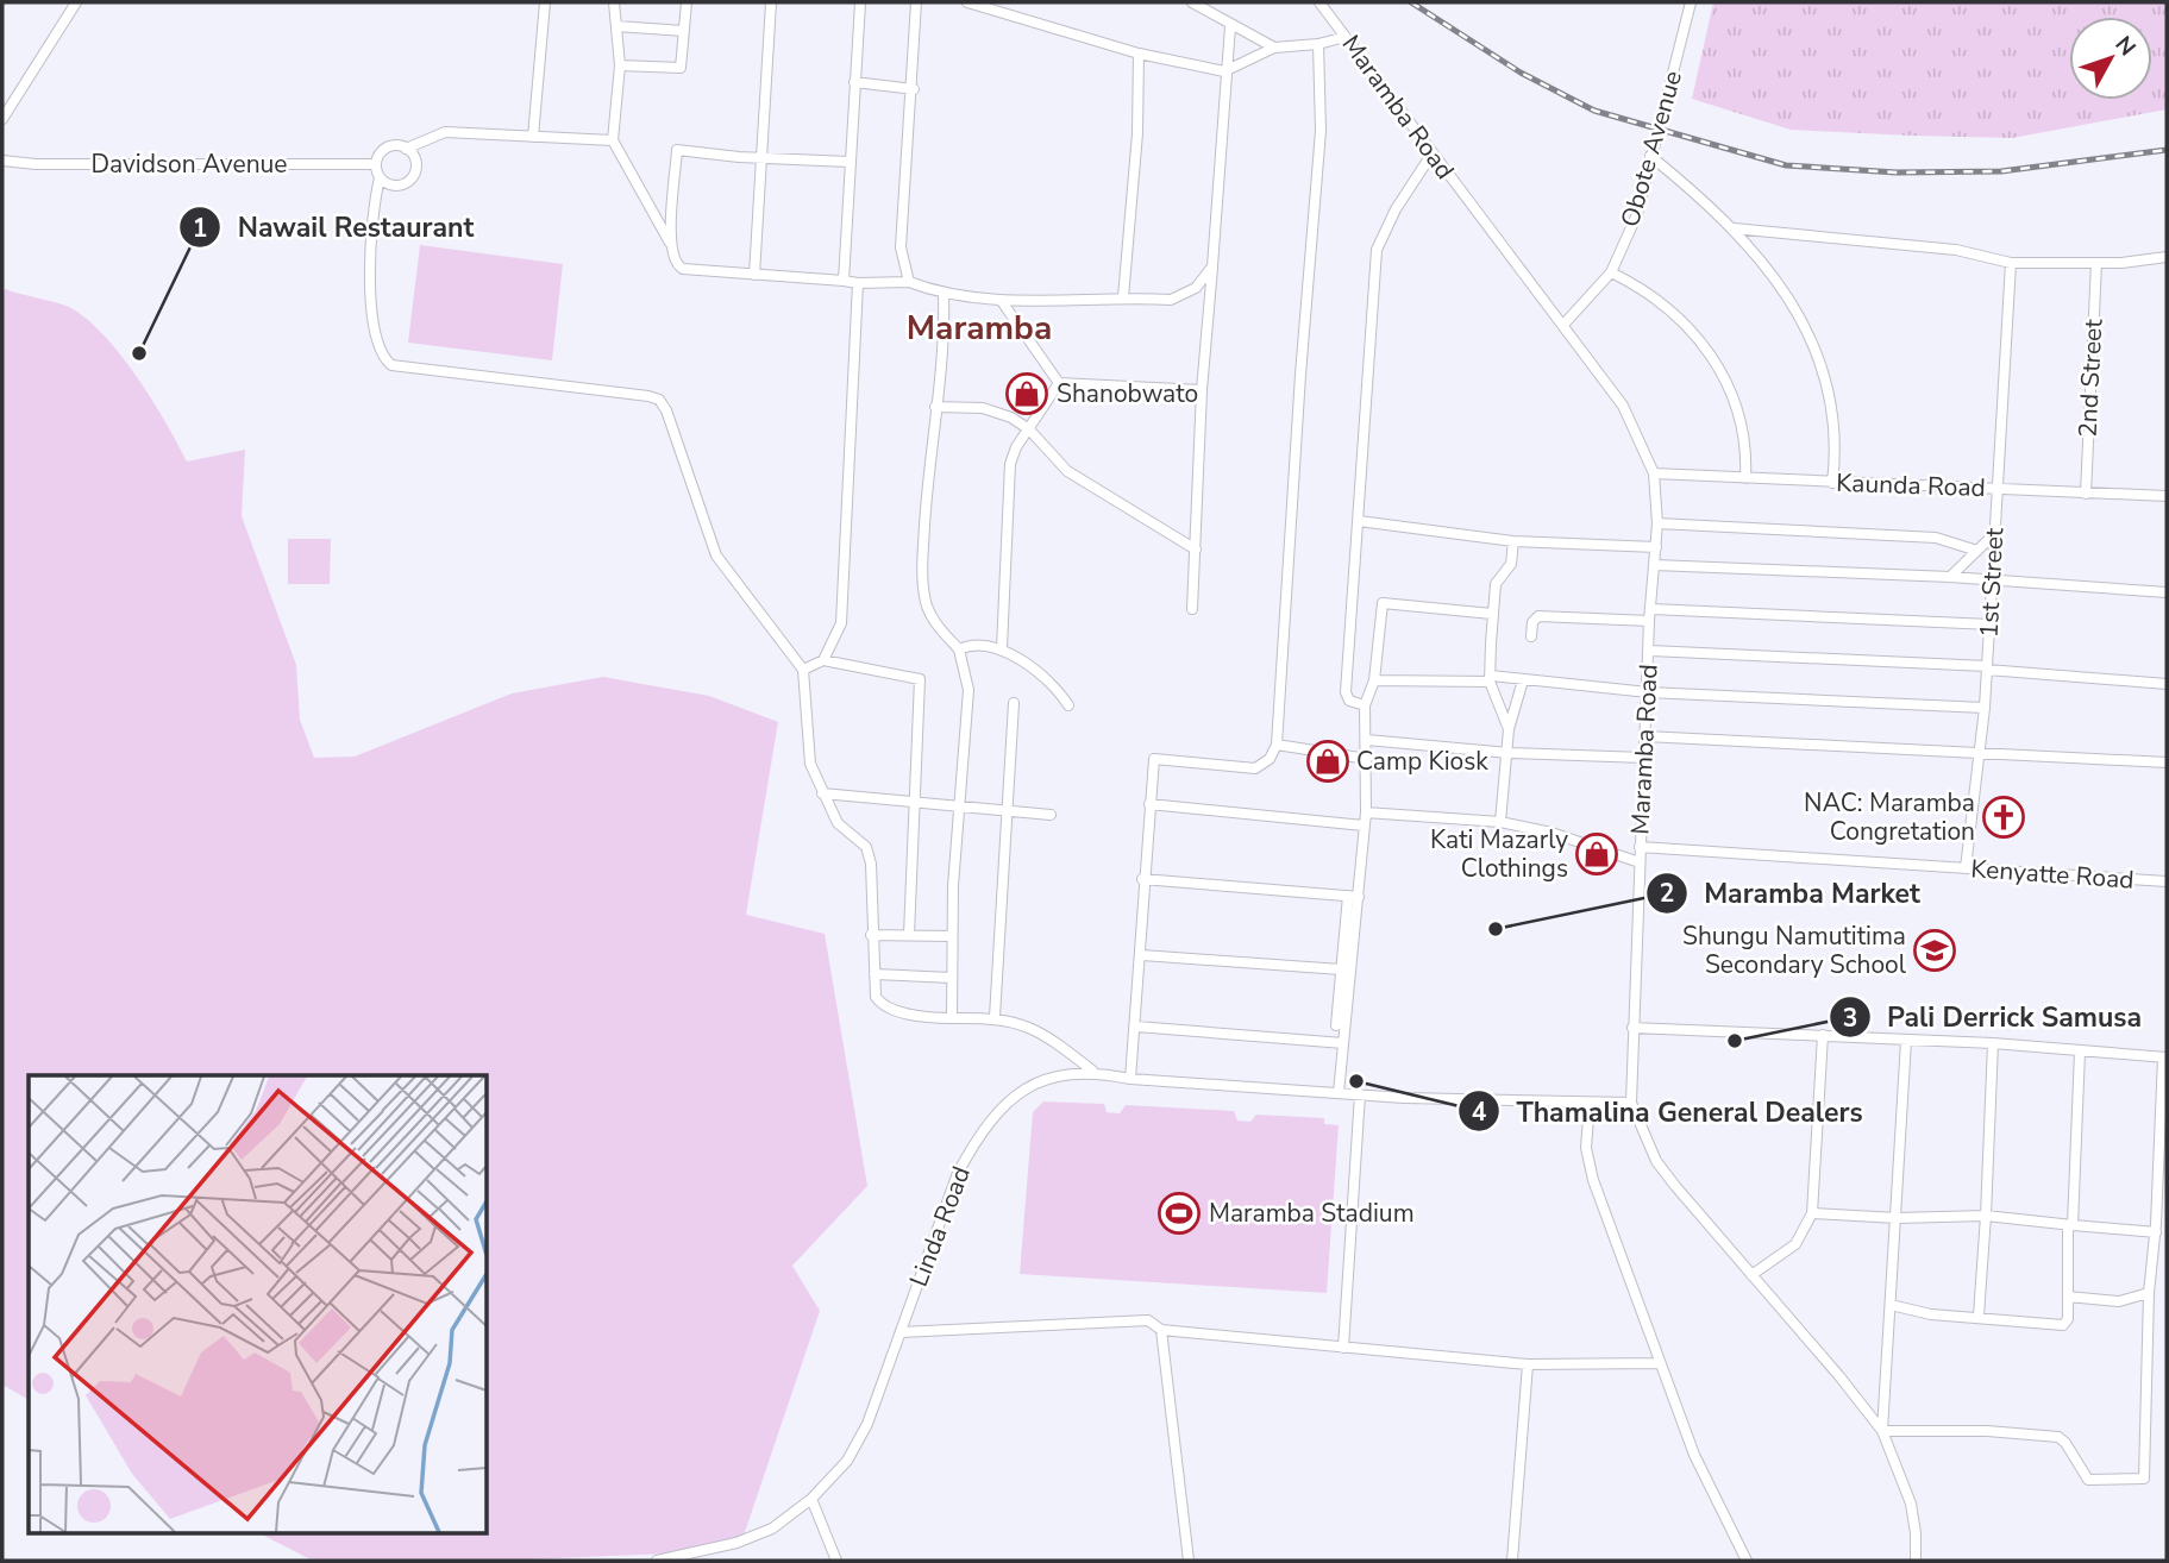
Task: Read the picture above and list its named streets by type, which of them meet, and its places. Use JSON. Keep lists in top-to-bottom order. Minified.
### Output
{"streets":{"street":["Maramba Road","Obote Avenue","Davidson Avenue","2nd Street","Kaunda Road","1st Street","Kenyatte Road","Linda Road"]},"crossings":[["Maramba Road","Obote Avenue"],["Maramba Road","Kaunda Road"],["Maramba Road","Kenyatte Road"],["Maramba Road","Linda Road"],["2nd Street","Kaunda Road"],["Kaunda Road","1st Street"],["1st Street","Kenyatte Road"]],"districts":["Maramba"],"places":{"other":["Nawail Restaurant","Maramba Market","Pali Derrick Samusa","Thamalina General Dealers"],"shop":["Shanobwato","Camp Kiosk","Kati Mazarly Clothings"],"church":["NAC: Maramba Congretation"],"school or university":["Shungu Namutitima Secondary School"],"sports":["Maramba Stadium"]},"north":"top right"}
